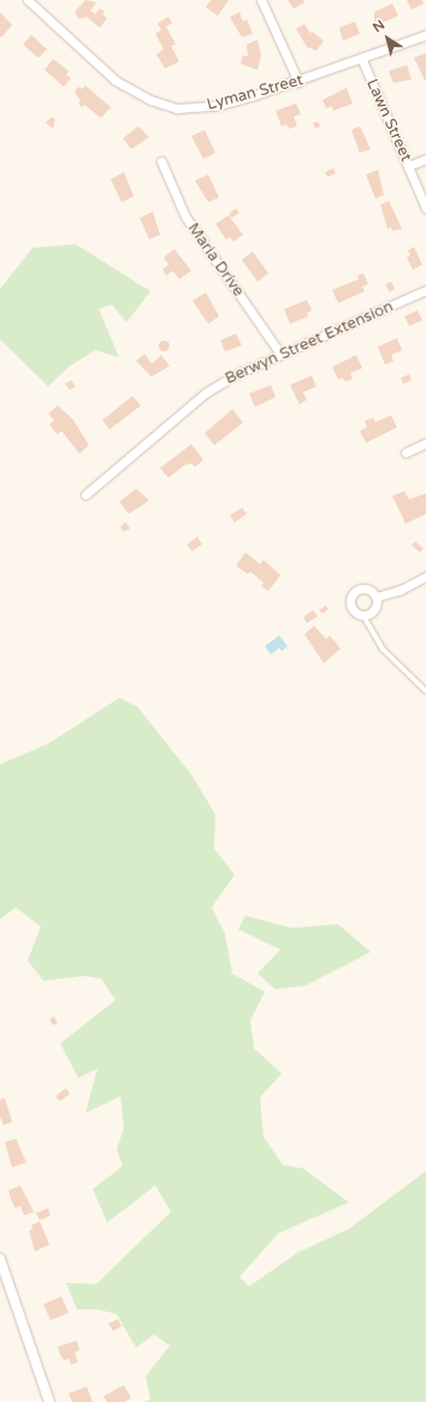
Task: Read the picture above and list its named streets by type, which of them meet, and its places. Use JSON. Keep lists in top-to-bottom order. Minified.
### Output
{"streets":{"street":["Lyman Street","Lawn Street","Maria Drive","Berwyn Street Extension"]},"crossings":[["Lyman Street","Lawn Street"],["Maria Drive","Berwyn Street Extension"]],"north":"top left"}
